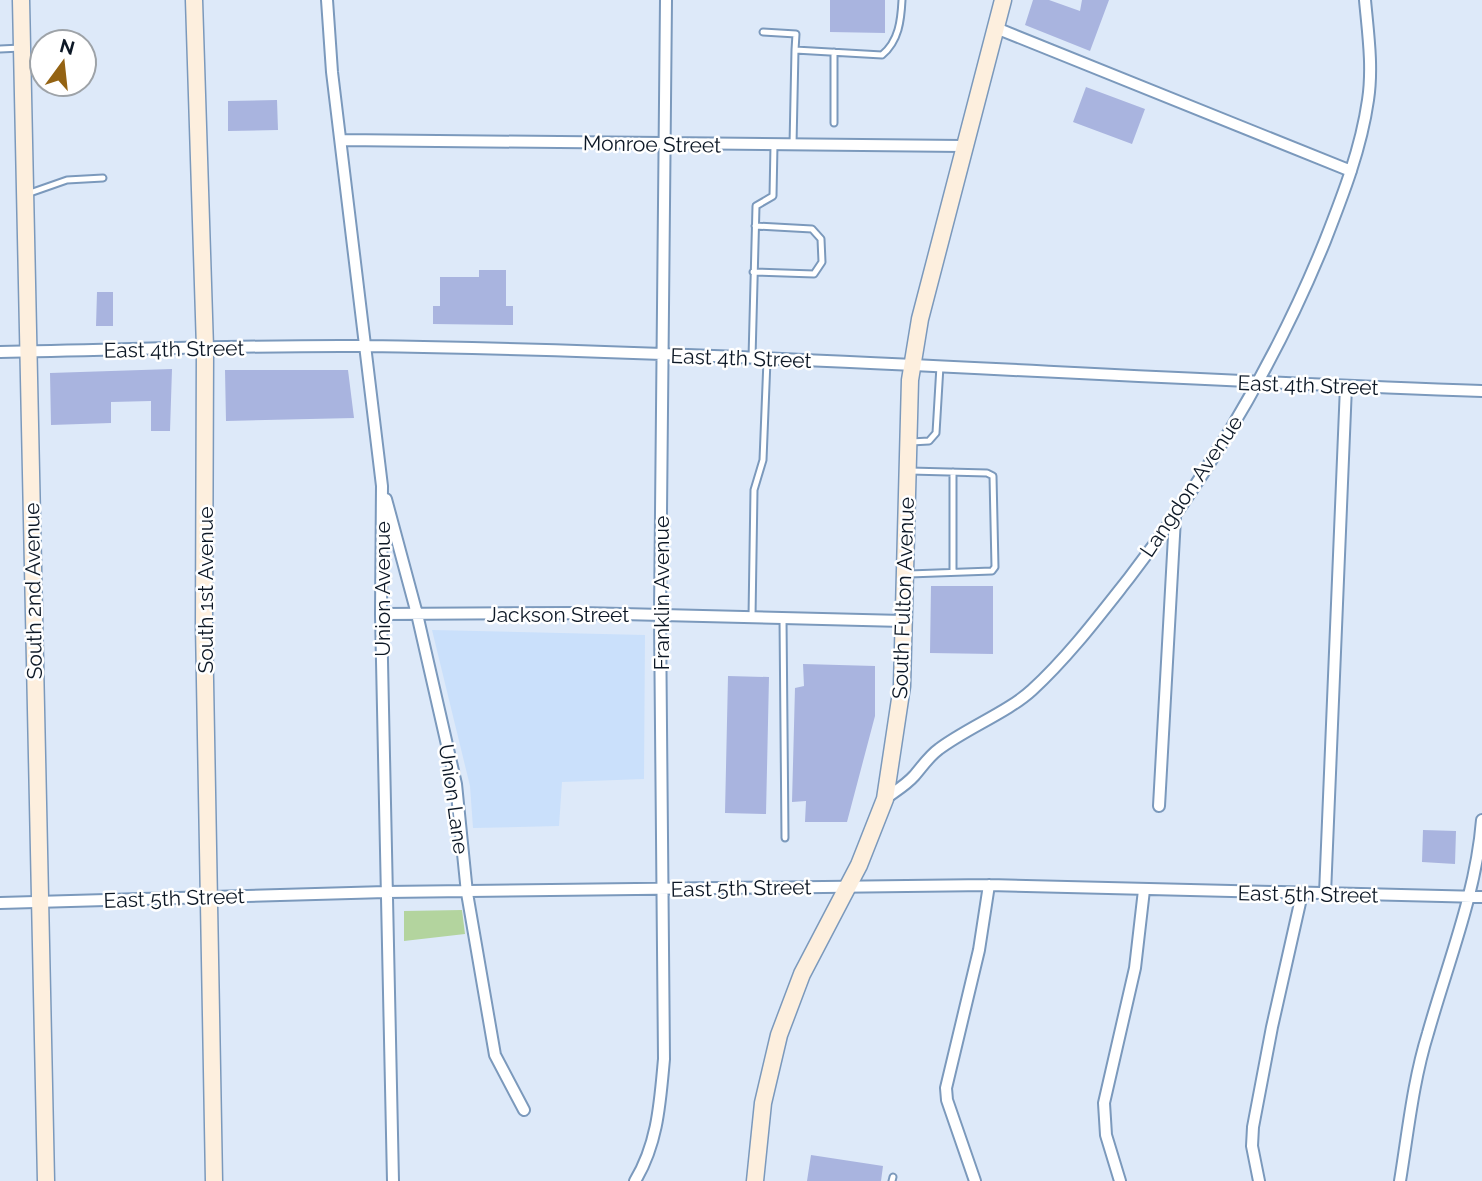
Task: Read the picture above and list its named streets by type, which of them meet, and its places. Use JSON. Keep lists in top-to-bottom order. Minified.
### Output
{"streets":{"street":["Monroe Street","East 4th Street","Langdon Avenue","Union Avenue","South 1st Avenue","South 2nd Avenue","Franklin Avenue","South Fulton Avenue","Jackson Street","Union Lane","East 5th Street"]},"crossings":[["Monroe Street","Union Avenue"],["Monroe Street","Franklin Avenue"],["Monroe Street","South Fulton Avenue"],["East 4th Street","Langdon Avenue"],["East 4th Street","Union Avenue"],["East 4th Street","South 1st Avenue"],["East 4th Street","South 2nd Avenue"],["East 4th Street","Franklin Avenue"],["East 4th Street","South Fulton Avenue"],["Langdon Avenue","South Fulton Avenue"],["Union Avenue","Jackson Street"],["Union Avenue","Union Lane"],["Union Avenue","East 5th Street"],["South 1st Avenue","East 5th Street"],["South 2nd Avenue","East 5th Street"],["Franklin Avenue","Jackson Street"],["Franklin Avenue","East 5th Street"],["South Fulton Avenue","Jackson Street"],["South Fulton Avenue","East 5th Street"],["Jackson Street","Union Lane"],["Union Lane","East 5th Street"]],"north":"top"}
